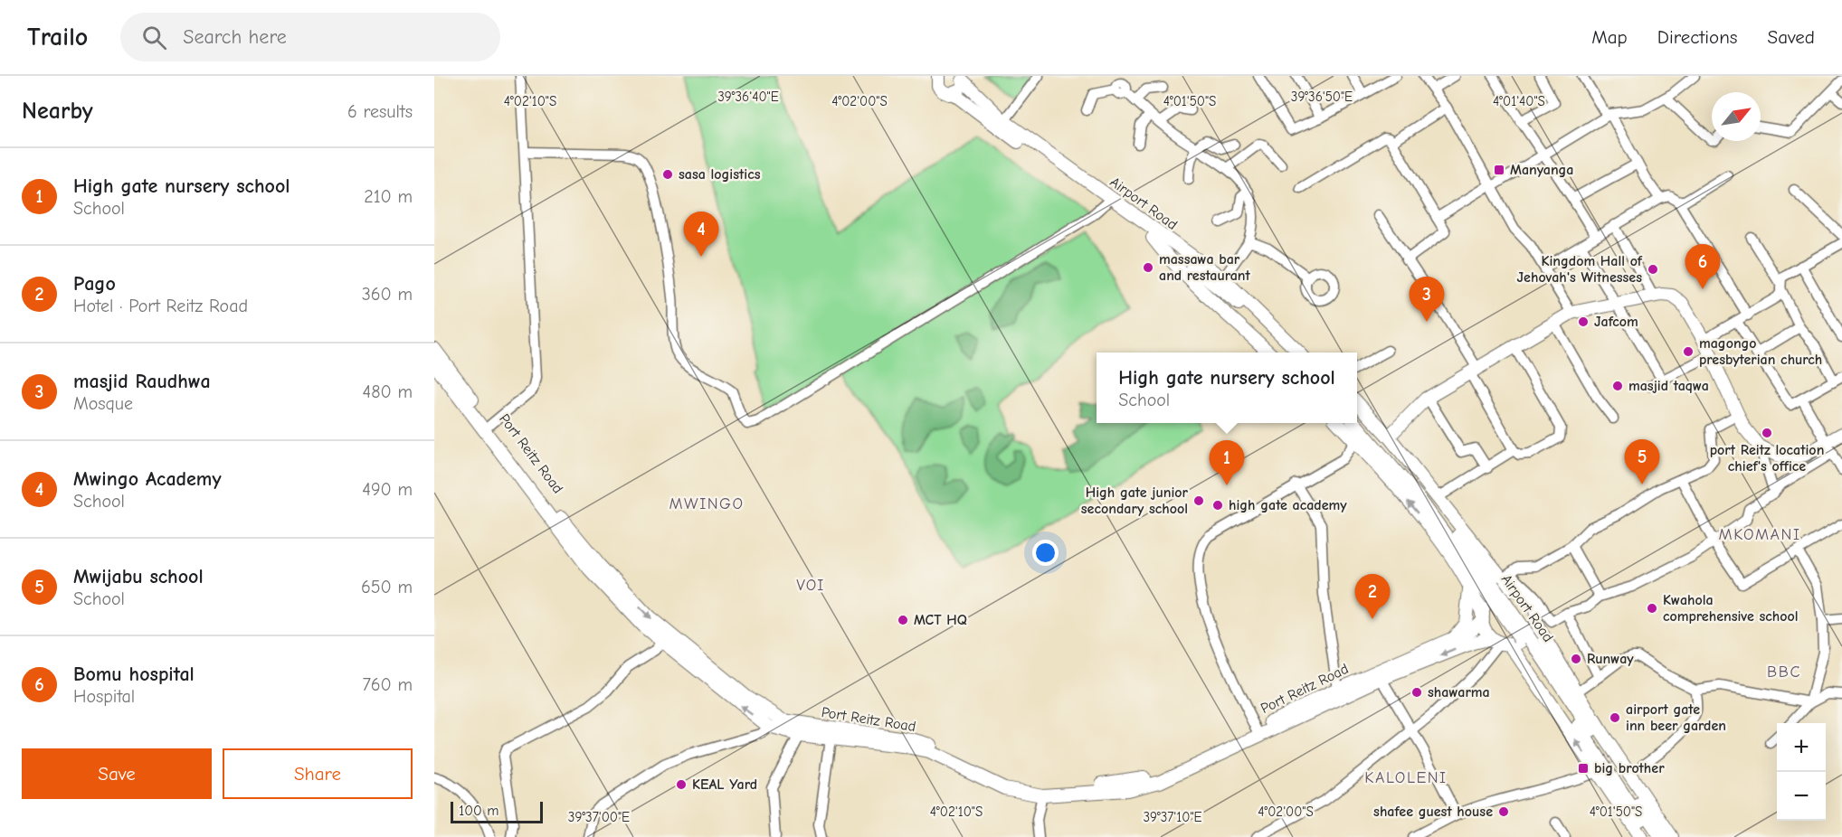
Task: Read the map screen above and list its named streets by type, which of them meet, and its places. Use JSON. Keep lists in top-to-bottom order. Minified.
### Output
{"streets":{"main road":["Airport Road","Port Reitz Road"]},"districts":["MWINGO","MKOMANI","VOI","BBC","KALOLENI"],"places":{"transit":["Manyanga","big brother"],"other":["sasa logistics","massawa bar and restaurant","Kingdom Hall of Jehovah's Witnesses","Jafcom","magongo presbyterian church","masjid taqwa","port Reitz location chief's office","High gate junior secondary school","high gate academy","Kwahola comprehensive school","MCT HQ","Runway","shawarma","airport gate inn beer garden","KEAL Yard","shafee guest house"]},"scale_bar":"100 m","north":"top right","page":{"header":"Trailo","search":"Search here","nav":["Map","Directions","Saved"],"heading":["Nearby","6 results"],"list":[{"mark":"1","name":"High gate nursery school","note":"School","value":"210 m"},{"mark":"2","name":"Pago","note":"Hotel · Port Reitz Road","value":"360 m"},{"mark":"3","name":"masjid Raudhwa","note":"Mosque","value":"480 m"},{"mark":"4","name":"Mwingo Academy","note":"School","value":"490 m"},{"mark":"5","name":"Mwijabu school","note":"School","value":"650 m"},{"mark":"6","name":"Bomu hospital","note":"Hospital","value":"760 m"}],"pins":["4","6","3","5","1","2"],"popup":["High gate nursery school","School"],"map_buttons":["+","−"],"buttons":["Save","Share"],"scale":"100 m"},"coordinates":["39°36'40\"E","39°36'50\"E","4°02'10\"S","4°02'00\"S","4°01'50\"S","4°01'40\"S","39°37'00\"E","39°37'10\"E"]}
